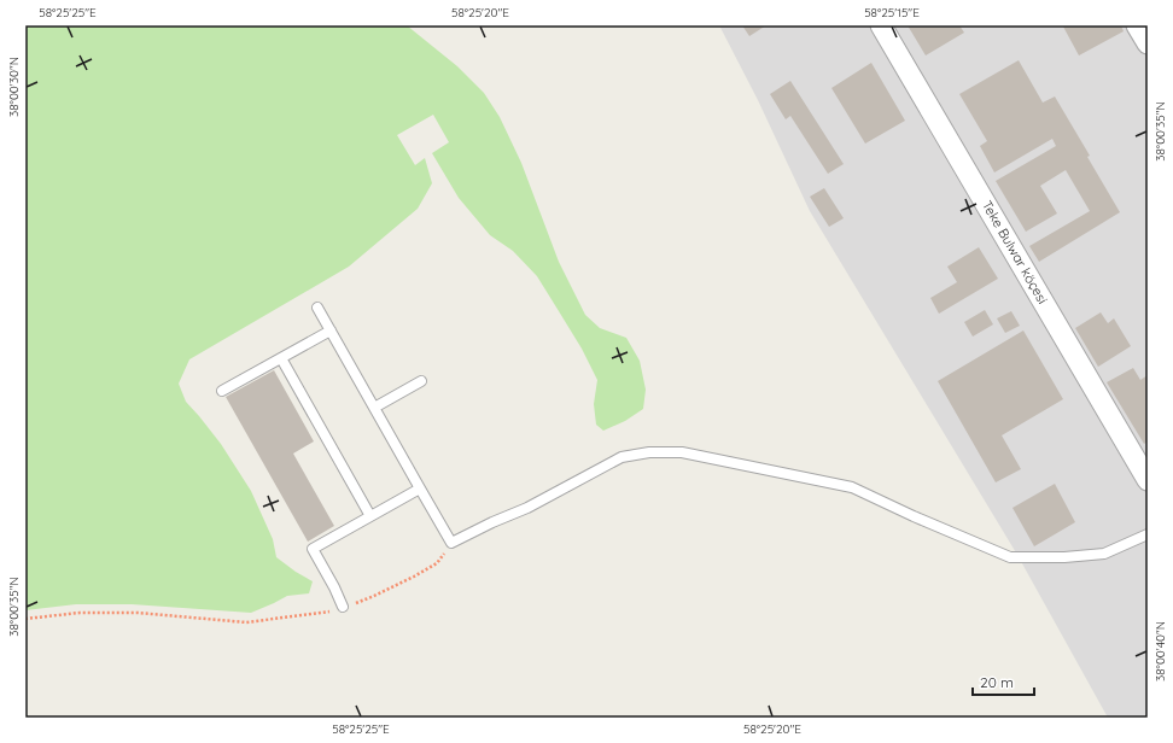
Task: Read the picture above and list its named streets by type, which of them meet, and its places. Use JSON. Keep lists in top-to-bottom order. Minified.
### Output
{"streets":{"street":["Teke Bulwar köçesi"]},"scale_bar":"20 m","coordinates":["58°25'25\"E","58°25'20\"E","58°25'15\"E","38°00'30\"N","38°00'35\"N","38°00'40\"N"]}
